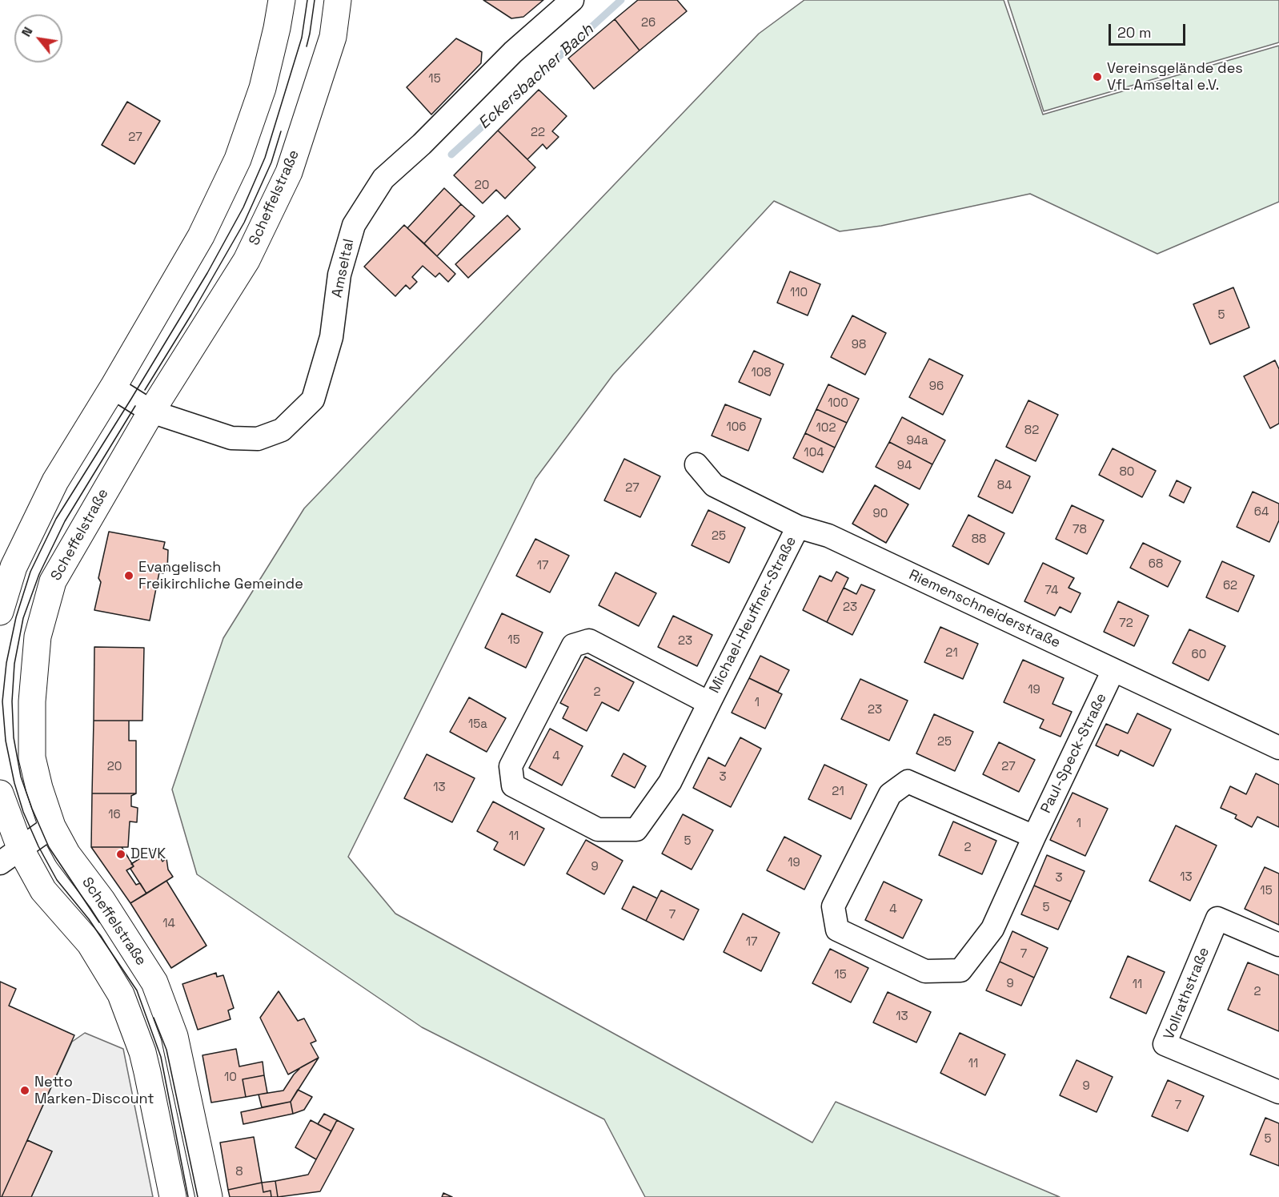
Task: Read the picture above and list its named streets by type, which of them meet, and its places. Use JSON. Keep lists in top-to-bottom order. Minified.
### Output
{"streets":{"street":["Scheffelstraße","Amseltal","Riemenschneiderstraße","Michael-Heuffner-Straße","Paul-Speck-Straße","Vollrathstraße"]},"crossings":[["Scheffelstraße","Amseltal"],["Riemenschneiderstraße","Michael-Heuffner-Straße"],["Riemenschneiderstraße","Paul-Speck-Straße"]],"water":["Eckersbacher Bach"],"places":["Vereinsgelände des VfL Amseltal e.V.","Evangelisch Freikirchliche Gemeinde","DEVK","Netto Marken-Discount"],"house_numbers":["26","15","22","27","20","110","5","98","108","96","100","106","102","82","94a","104","94","80","84","27","64","90","78","25","88","68","17","62","74","23","72","15","23","21","60","19","2","1","23","15a","25","4","20","27","3","13","21","16","1","11","5","2","19","9","13","3","15","5","4","7","14","17","7","15","9","11","2","13","11","10","9","7","5","8"],"scale_bar":"20 m","north":"top left"}
